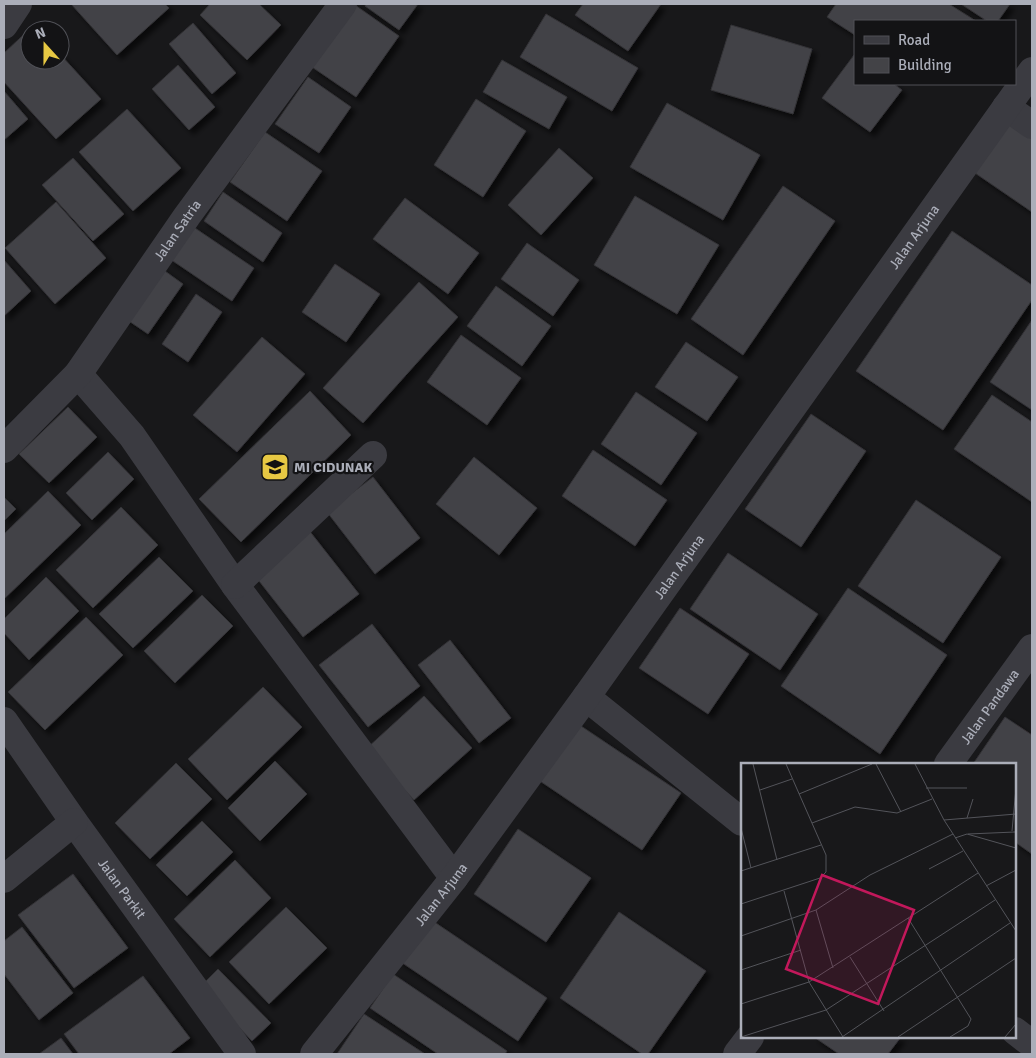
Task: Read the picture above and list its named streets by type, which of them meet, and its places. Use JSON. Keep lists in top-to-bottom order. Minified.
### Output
{"streets":{"street":["Jalan Satria","Jalan Arjuna","Jalan Pandawa","Jalan Parkit"]},"places":{"school or university":["MI CIDUNAK"]},"legend":["Road","Building"],"north":"top"}
